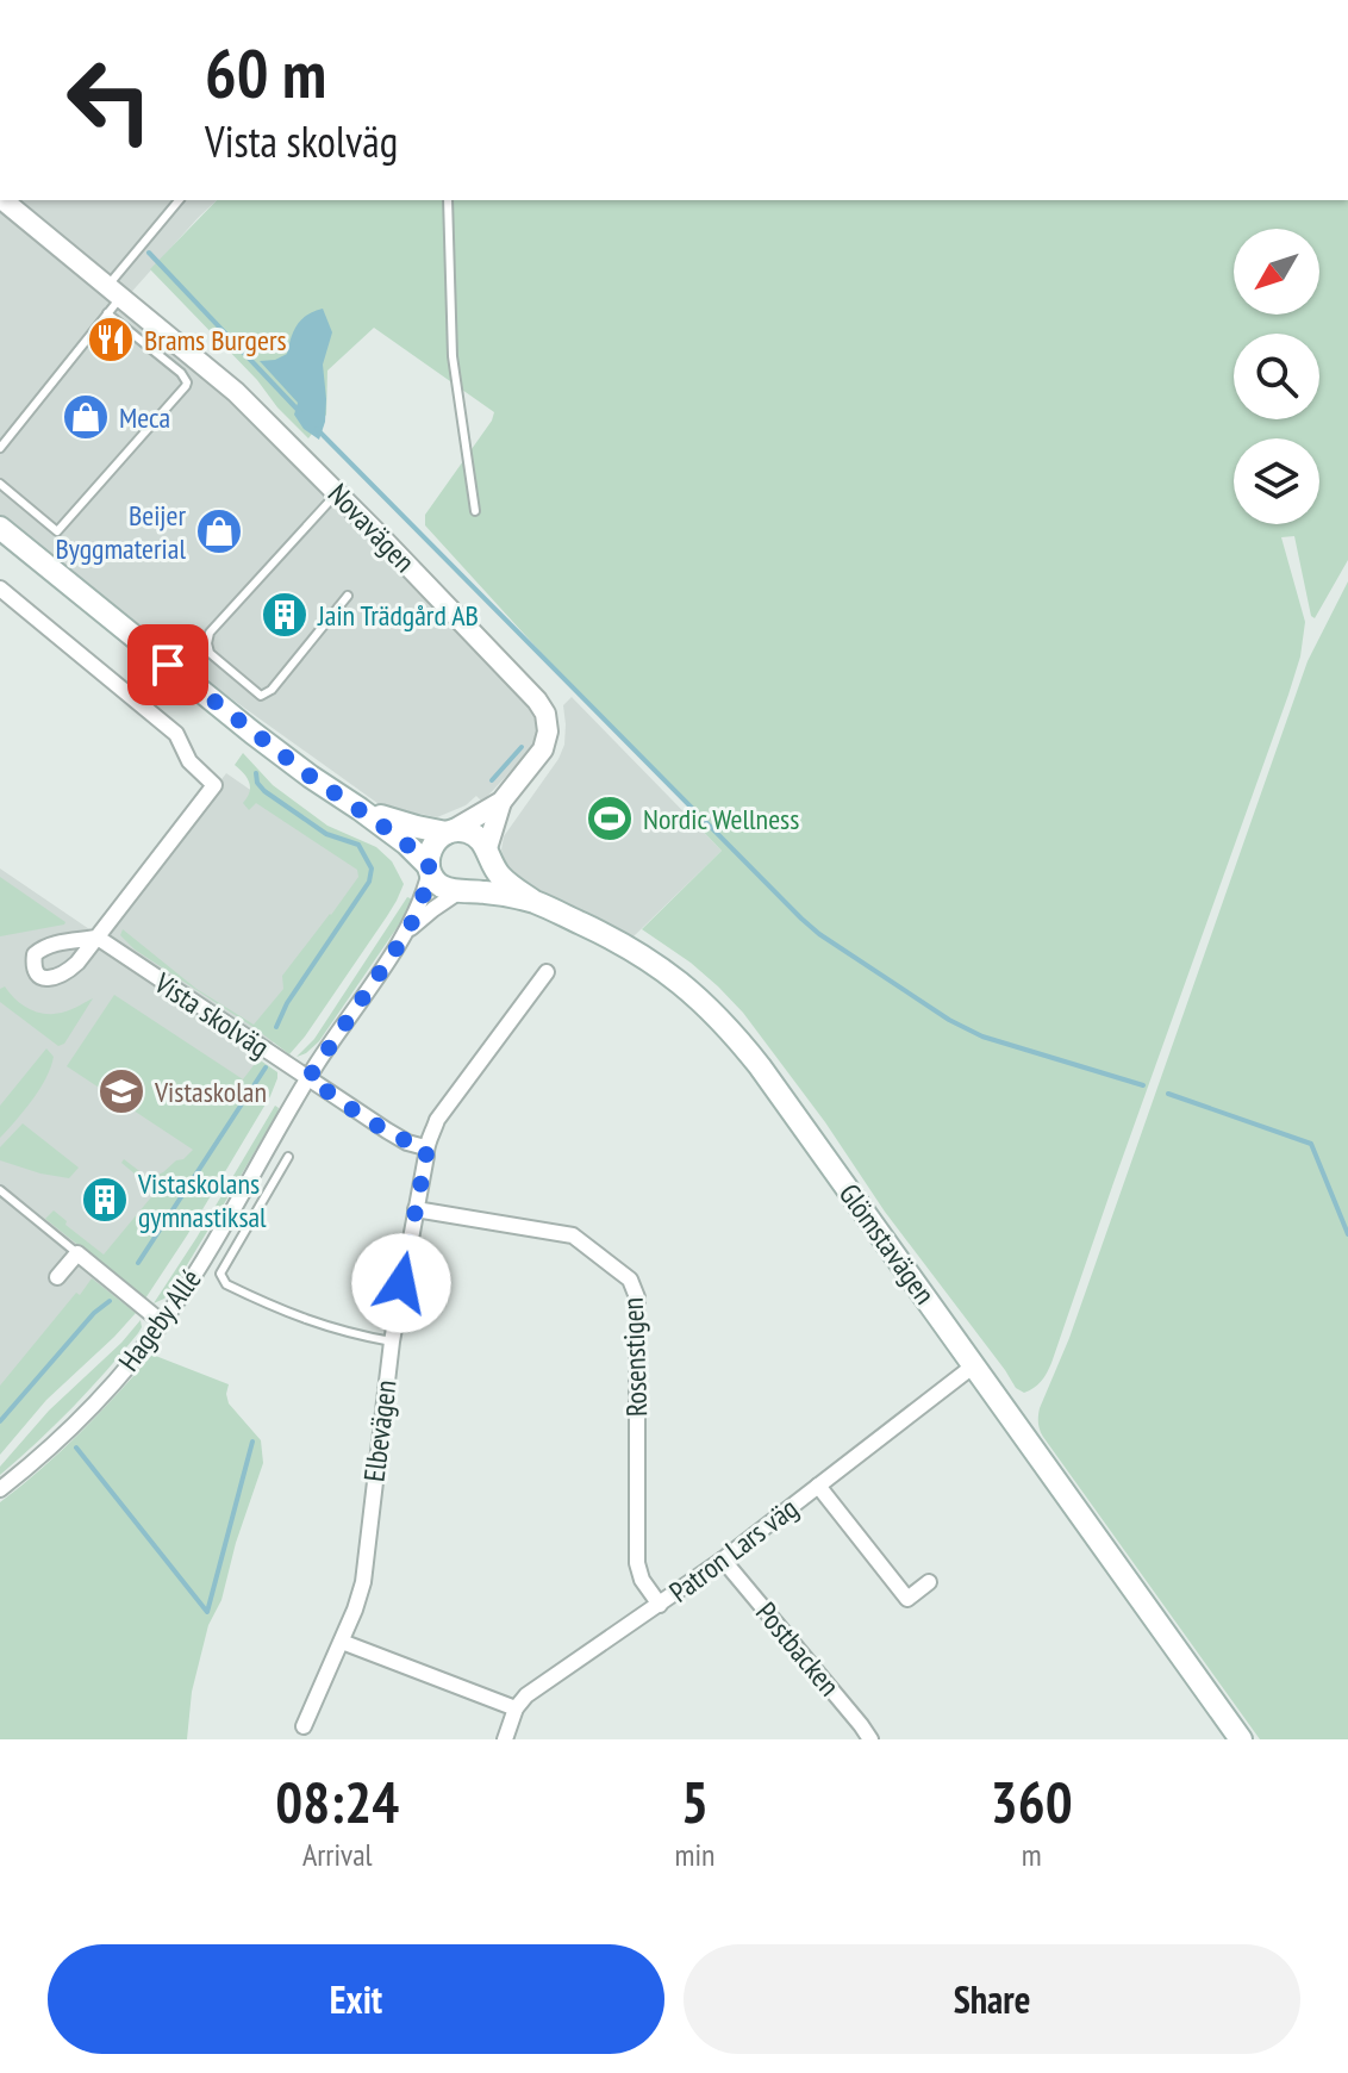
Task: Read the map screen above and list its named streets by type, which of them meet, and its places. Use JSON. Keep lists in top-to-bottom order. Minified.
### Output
{"streets":{"main road":["Glömstavägen"],"street":["Novavägen","Vista skolväg","Hageby Allé","Rosenstigen","Elbevägen","Patron Lars väg","Postbacken"]},"crossings":[["Novavägen","Glömstavägen"],["Novavägen","Hageby Allé"],["Vista skolväg","Hageby Allé"],["Vista skolväg","Elbevägen"],["Glömstavägen","Hageby Allé"],["Glömstavägen","Patron Lars väg"],["Rosenstigen","Elbevägen"],["Rosenstigen","Patron Lars väg"],["Patron Lars väg","Postbacken"]],"places":{"restaurant":["Brams Burgers"],"shop":["Meca","Beijer Byggmaterial"],"building":["Jain Trädgård AB","Vistaskolans gymnastiksal"],"sports":["Nordic Wellness"],"school or university":["Vistaskolan"]},"north":"bottom left","page":{"turn":["60 m","Vista skolväg"],"eta":["08:24","Arrival","5","min","360","m"],"buttons":["Exit","Share"]}}
